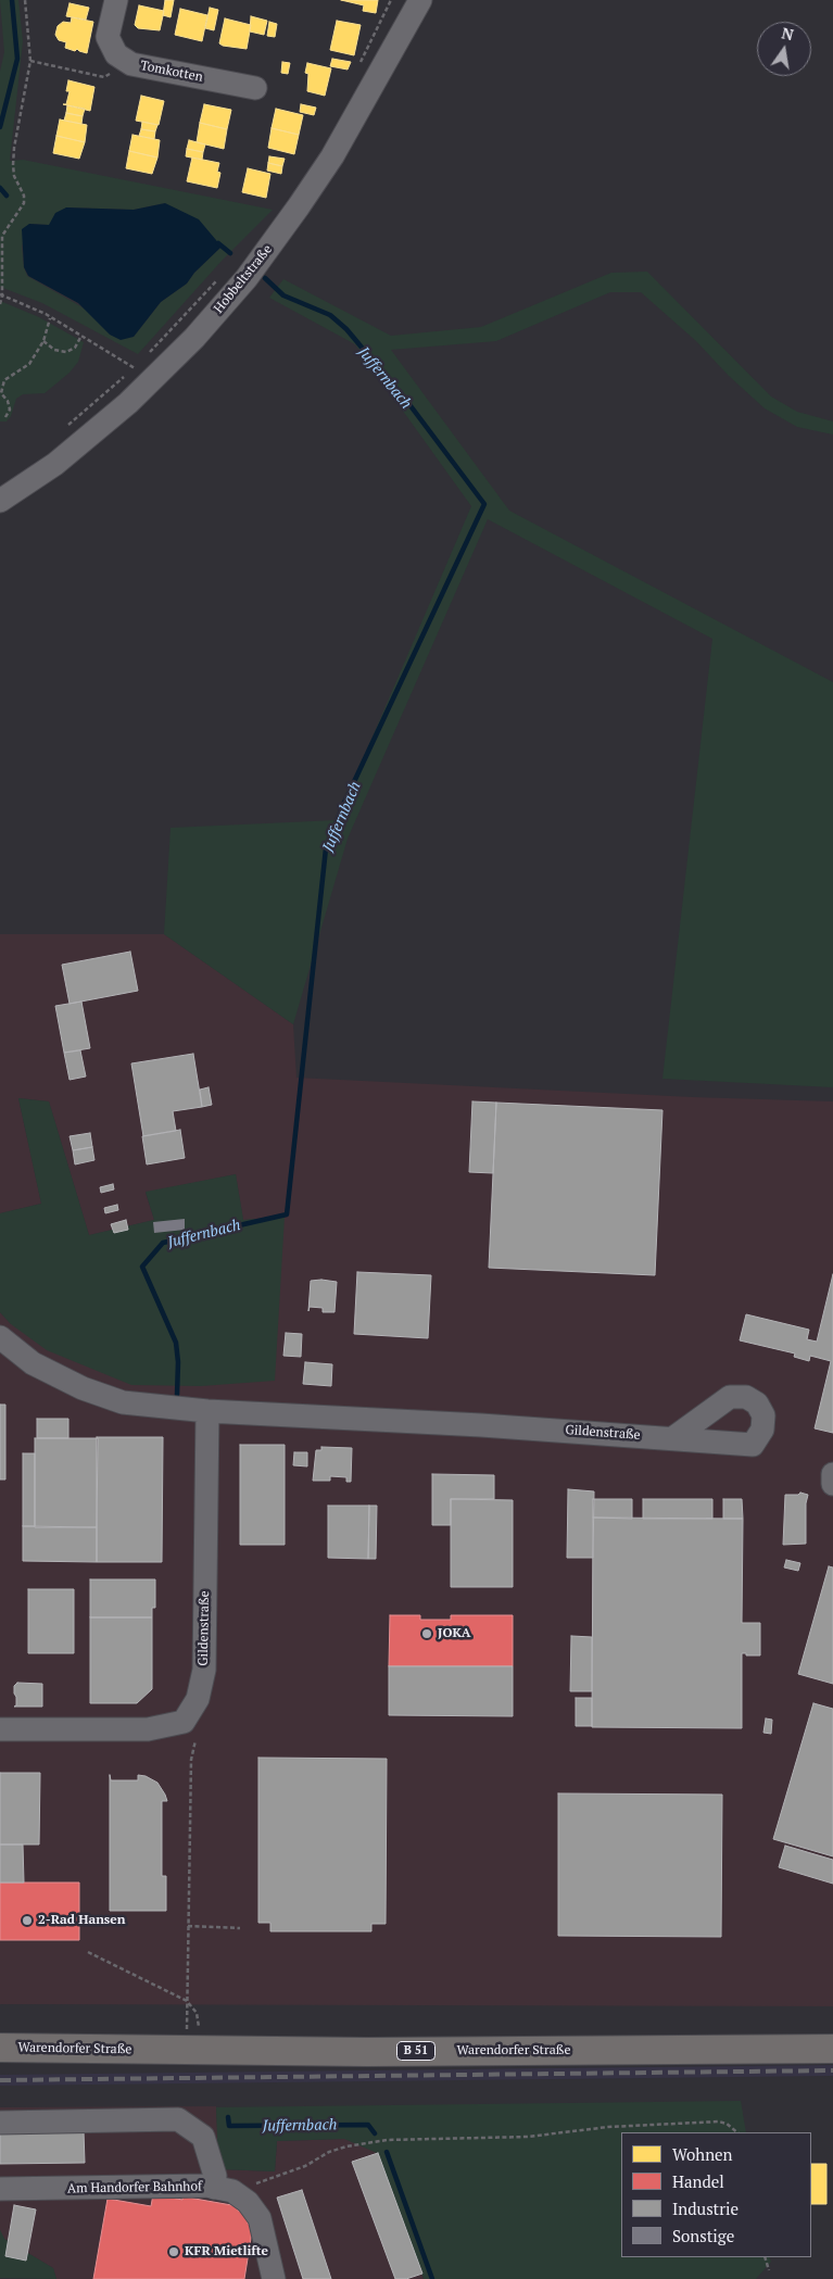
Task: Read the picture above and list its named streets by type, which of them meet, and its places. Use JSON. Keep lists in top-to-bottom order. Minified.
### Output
{"streets":{"main road":["Warendorfer Straße","B 51"],"street":["Tomkotten","Hobbeltstraße","Gildenstraße","Am Handorfer Bahnhof"]},"water":["Juffernbach"],"places":["JOKA","2-Rad Hansen","KFR Mietlifte"],"legend":["Wohnen","Handel","Industrie","Sonstige"],"north":"top"}
